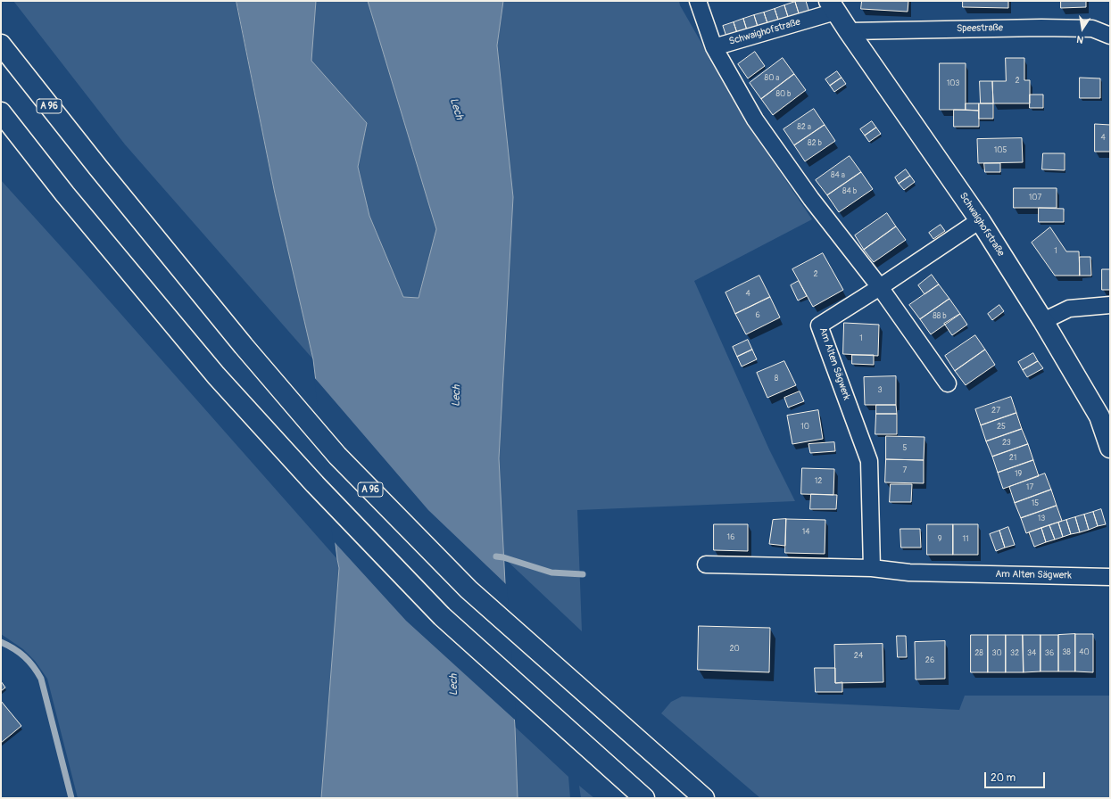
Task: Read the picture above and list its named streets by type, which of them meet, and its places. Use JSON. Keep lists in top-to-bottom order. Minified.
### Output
{"streets":{"main road":["Schwaighofstraße","A 96"],"street":["Speestraße","Am Alten Sägwerk"]},"crossings":[["Speestraße","Schwaighofstraße"],["Schwaighofstraße","Am Alten Sägwerk"]],"water":["Lech"],"house_numbers":["80 a","2","103","80 b","82 a","4","82 b","105","84 a","84 b","107","1","2","4","6","88 b","1","8","3","27","10","25","23","5","21","7","19","12","17","15","13","14","16","9","11","20","38","40","28","30","32","34","36","24","26"],"scale_bar":"20 m","north":"bottom"}
